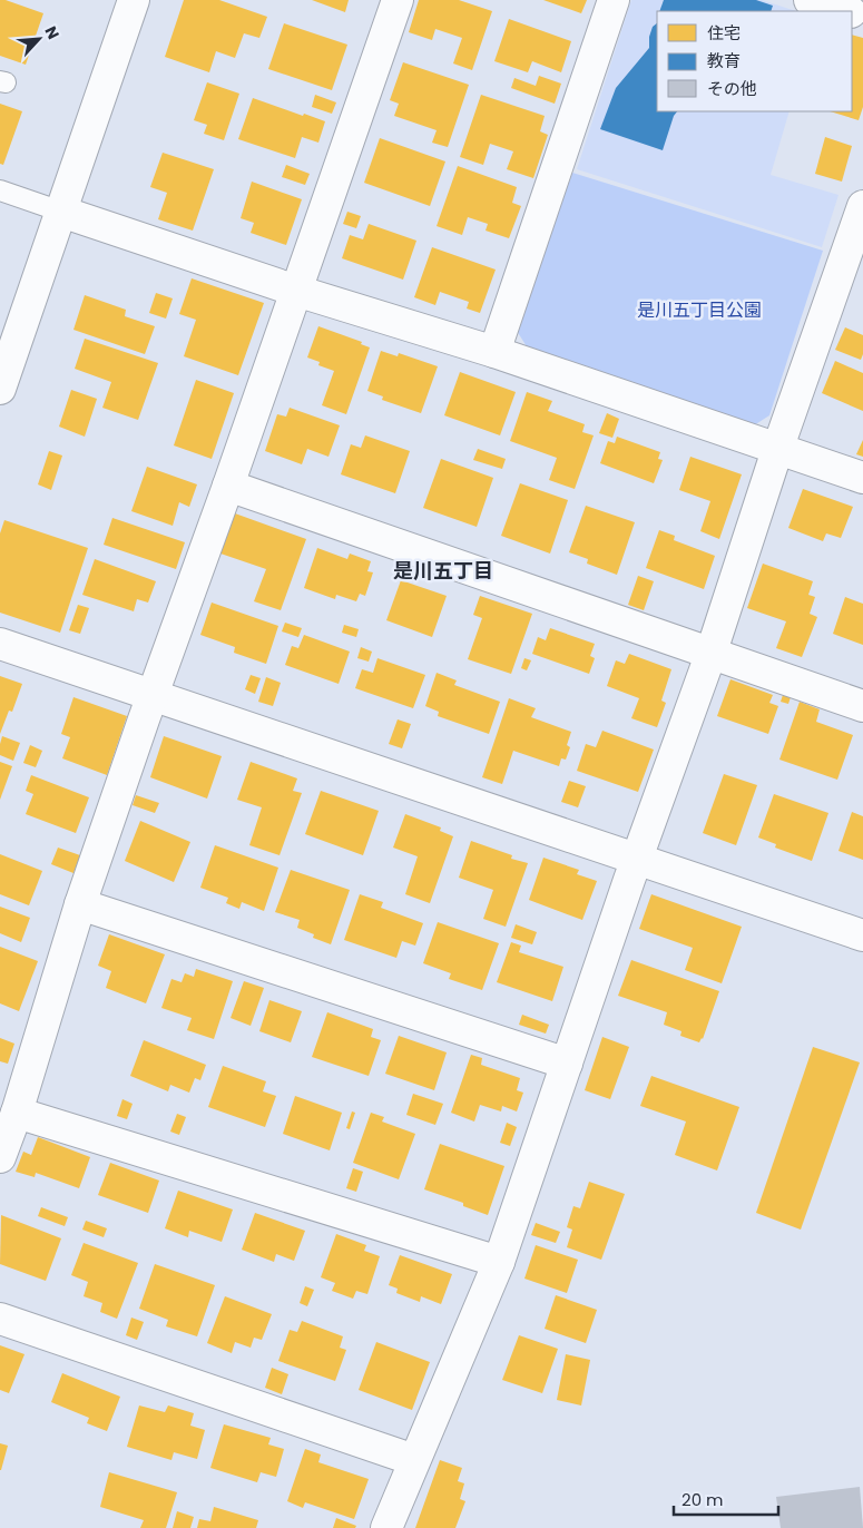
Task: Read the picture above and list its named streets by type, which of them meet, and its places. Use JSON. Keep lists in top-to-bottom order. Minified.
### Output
{"districts":["是川五丁目"],"parks":["是川五丁目公園"],"legend":["住宅","教育","その他"],"scale_bar":"20 m","north":"top right"}
